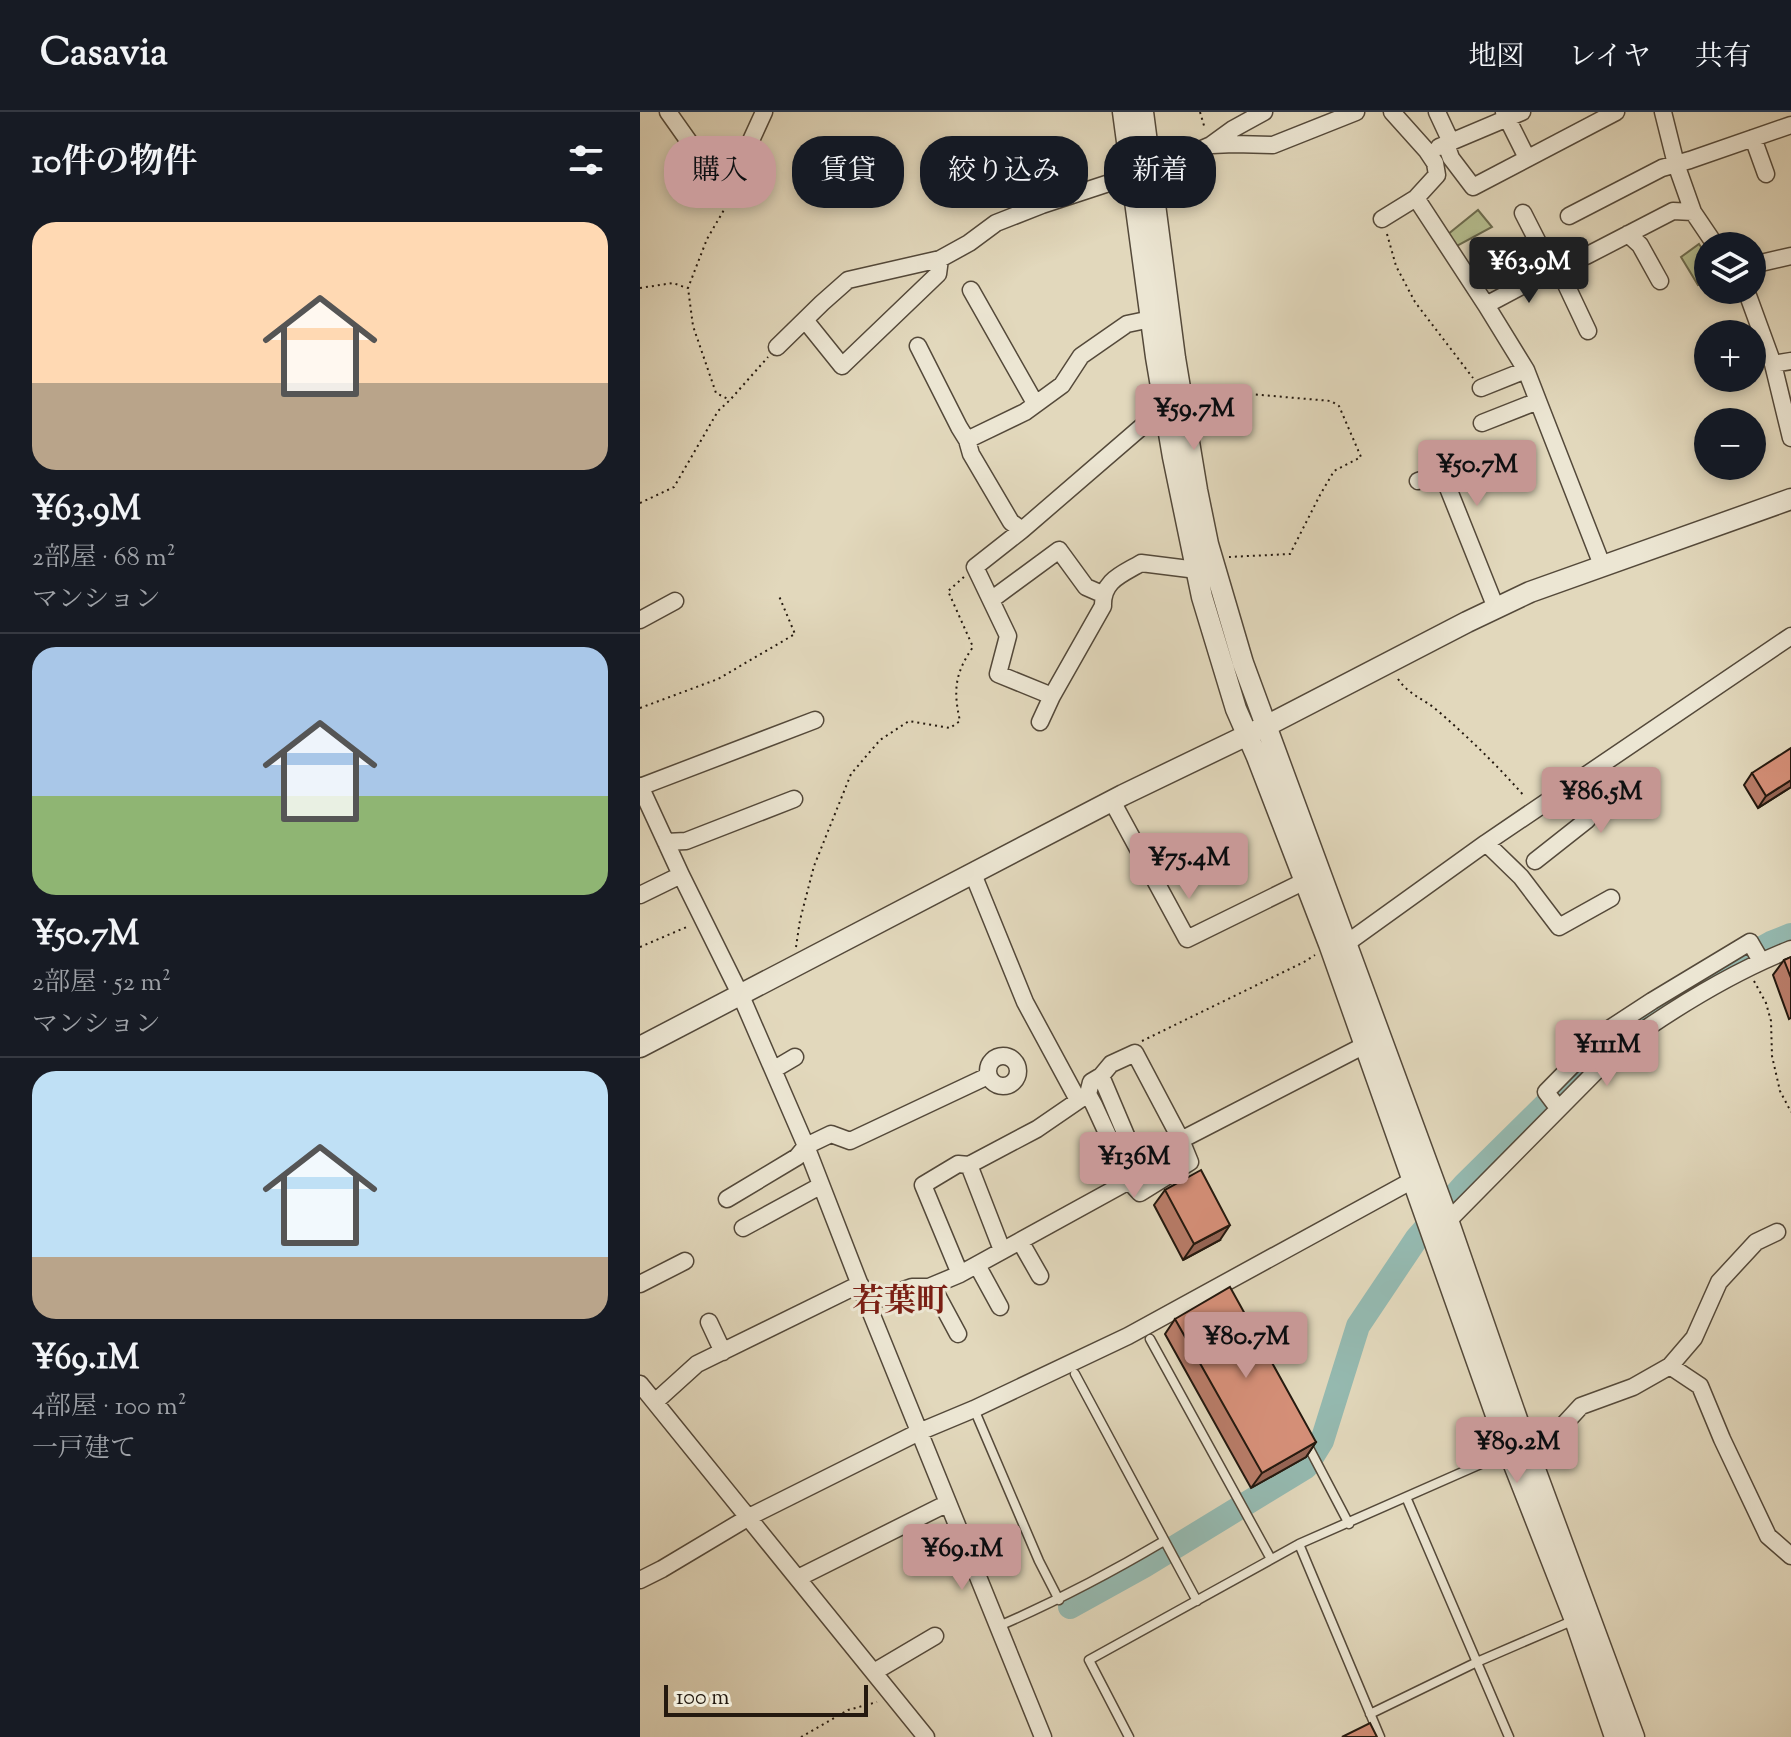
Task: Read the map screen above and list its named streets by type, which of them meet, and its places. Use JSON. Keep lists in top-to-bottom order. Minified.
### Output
{"districts":["若葉町"],"scale_bar":"100 m","page":{"header":"Casavia","nav":["地図","レイヤ","共有"],"heading":"10件の物件","chip":["購入","賃貸","絞り込み","新着"],"list":[{"name":"¥63.9M","note":"2部屋 · 68 m² · マンション"},{"name":"¥50.7M","note":"2部屋 · 52 m² · マンション"},{"name":"¥69.1M","note":"4部屋 · 100 m² · 一戸建て"}],"map_buttons":["+","−"],"price":["¥63.9M","¥59.7M","¥50.7M","¥86.5M","¥75.4M","¥111M","¥136M","¥80.7M","¥89.2M","¥69.1M"],"scale":"100 m"}}
